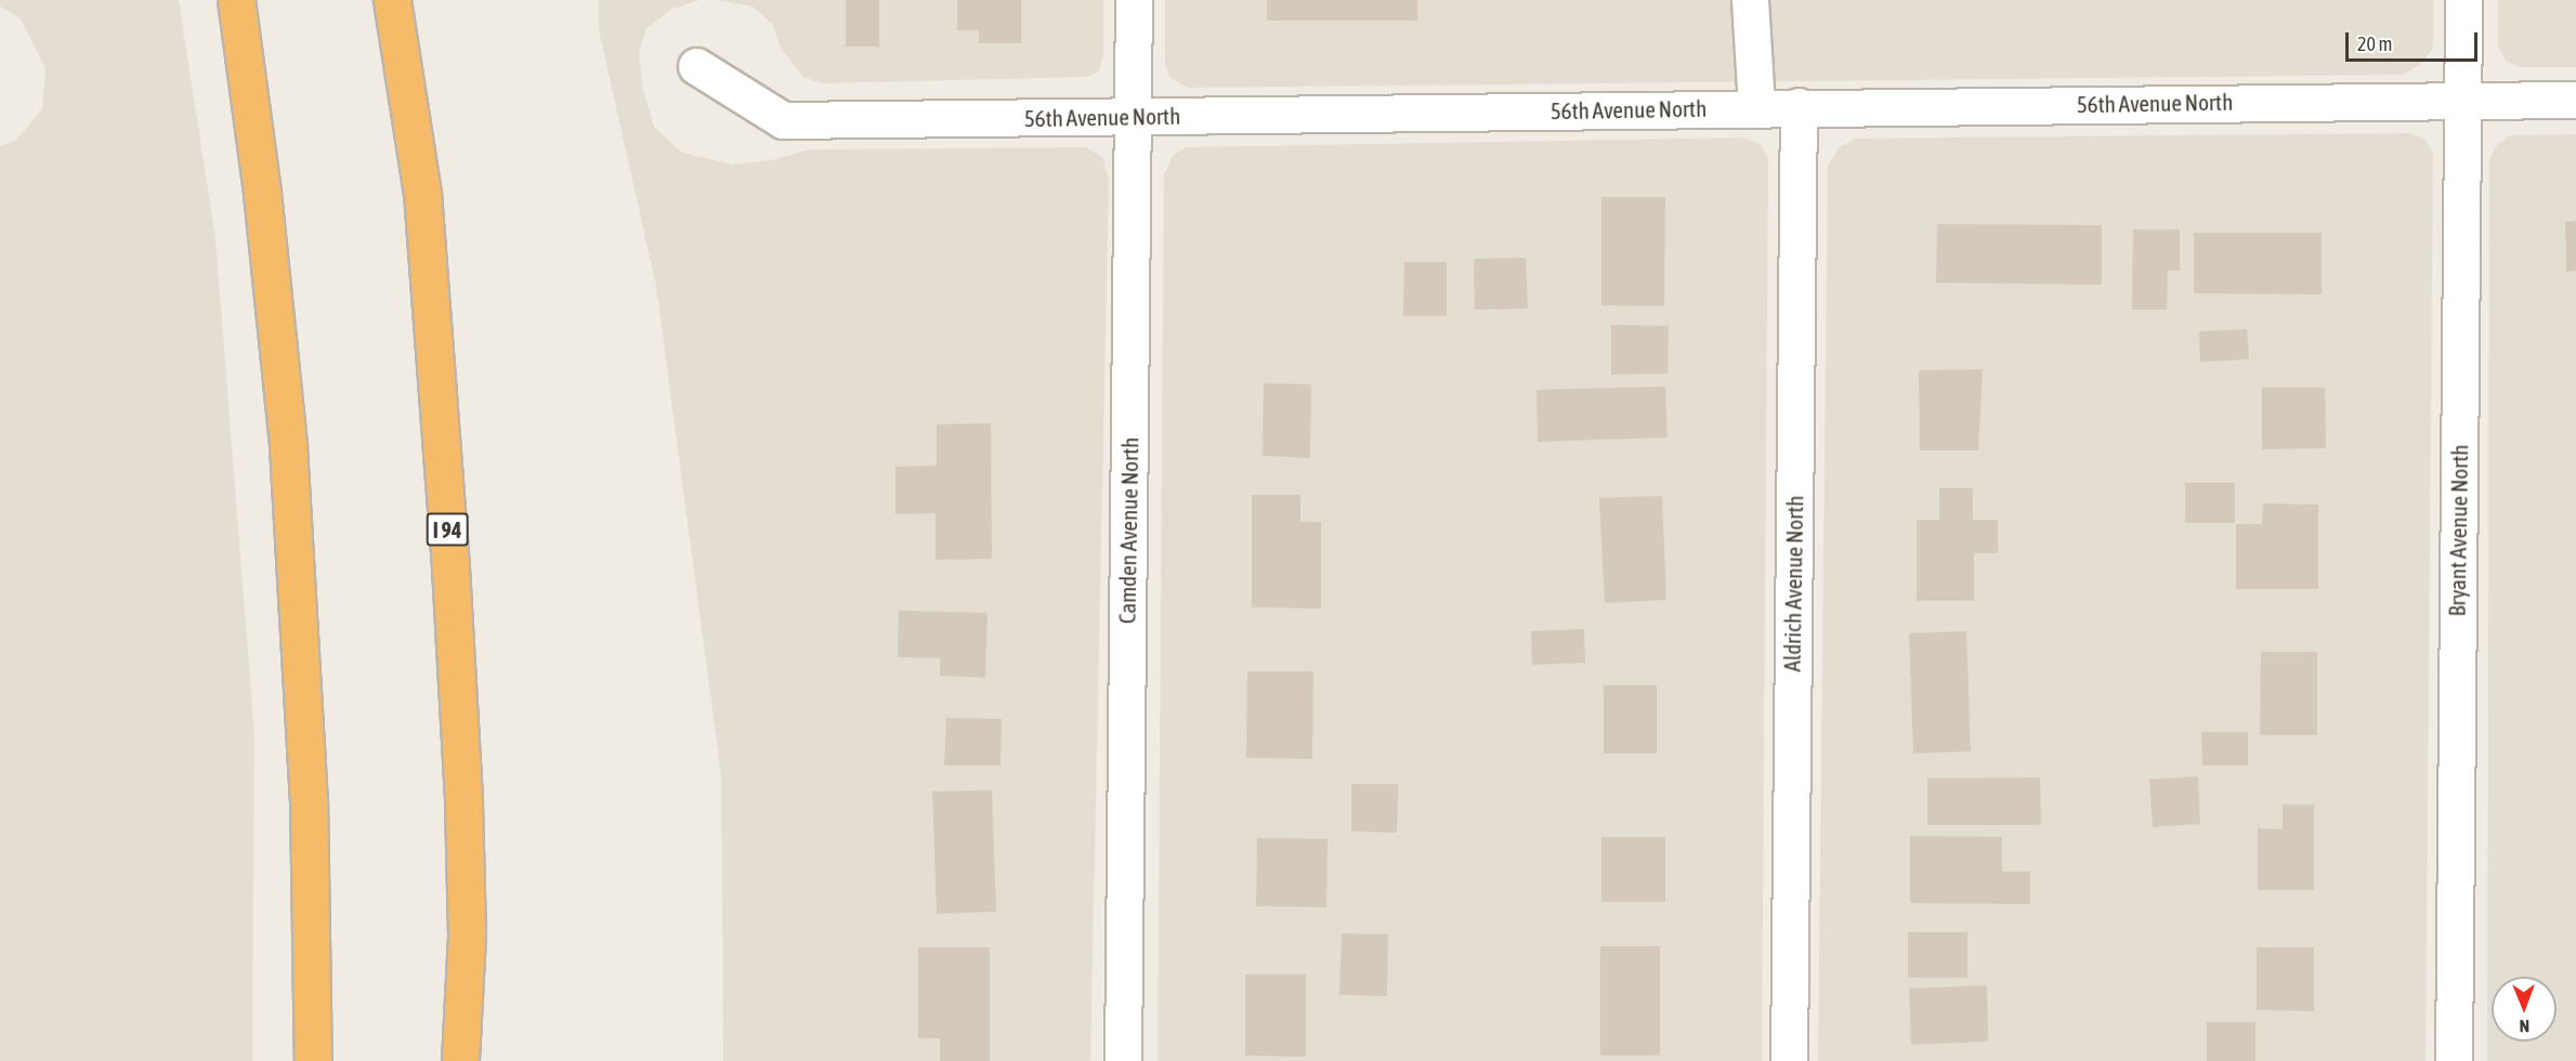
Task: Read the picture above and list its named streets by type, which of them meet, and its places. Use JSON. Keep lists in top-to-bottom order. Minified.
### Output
{"streets":{"highway":["I 94"],"street":["56th Avenue North","Camden Avenue North","Bryant Avenue North","Aldrich Avenue North"]},"crossings":[["56th Avenue North","Camden Avenue North"],["56th Avenue North","Bryant Avenue North"],["56th Avenue North","Aldrich Avenue North"]],"scale_bar":"20 m","north":"bottom"}
